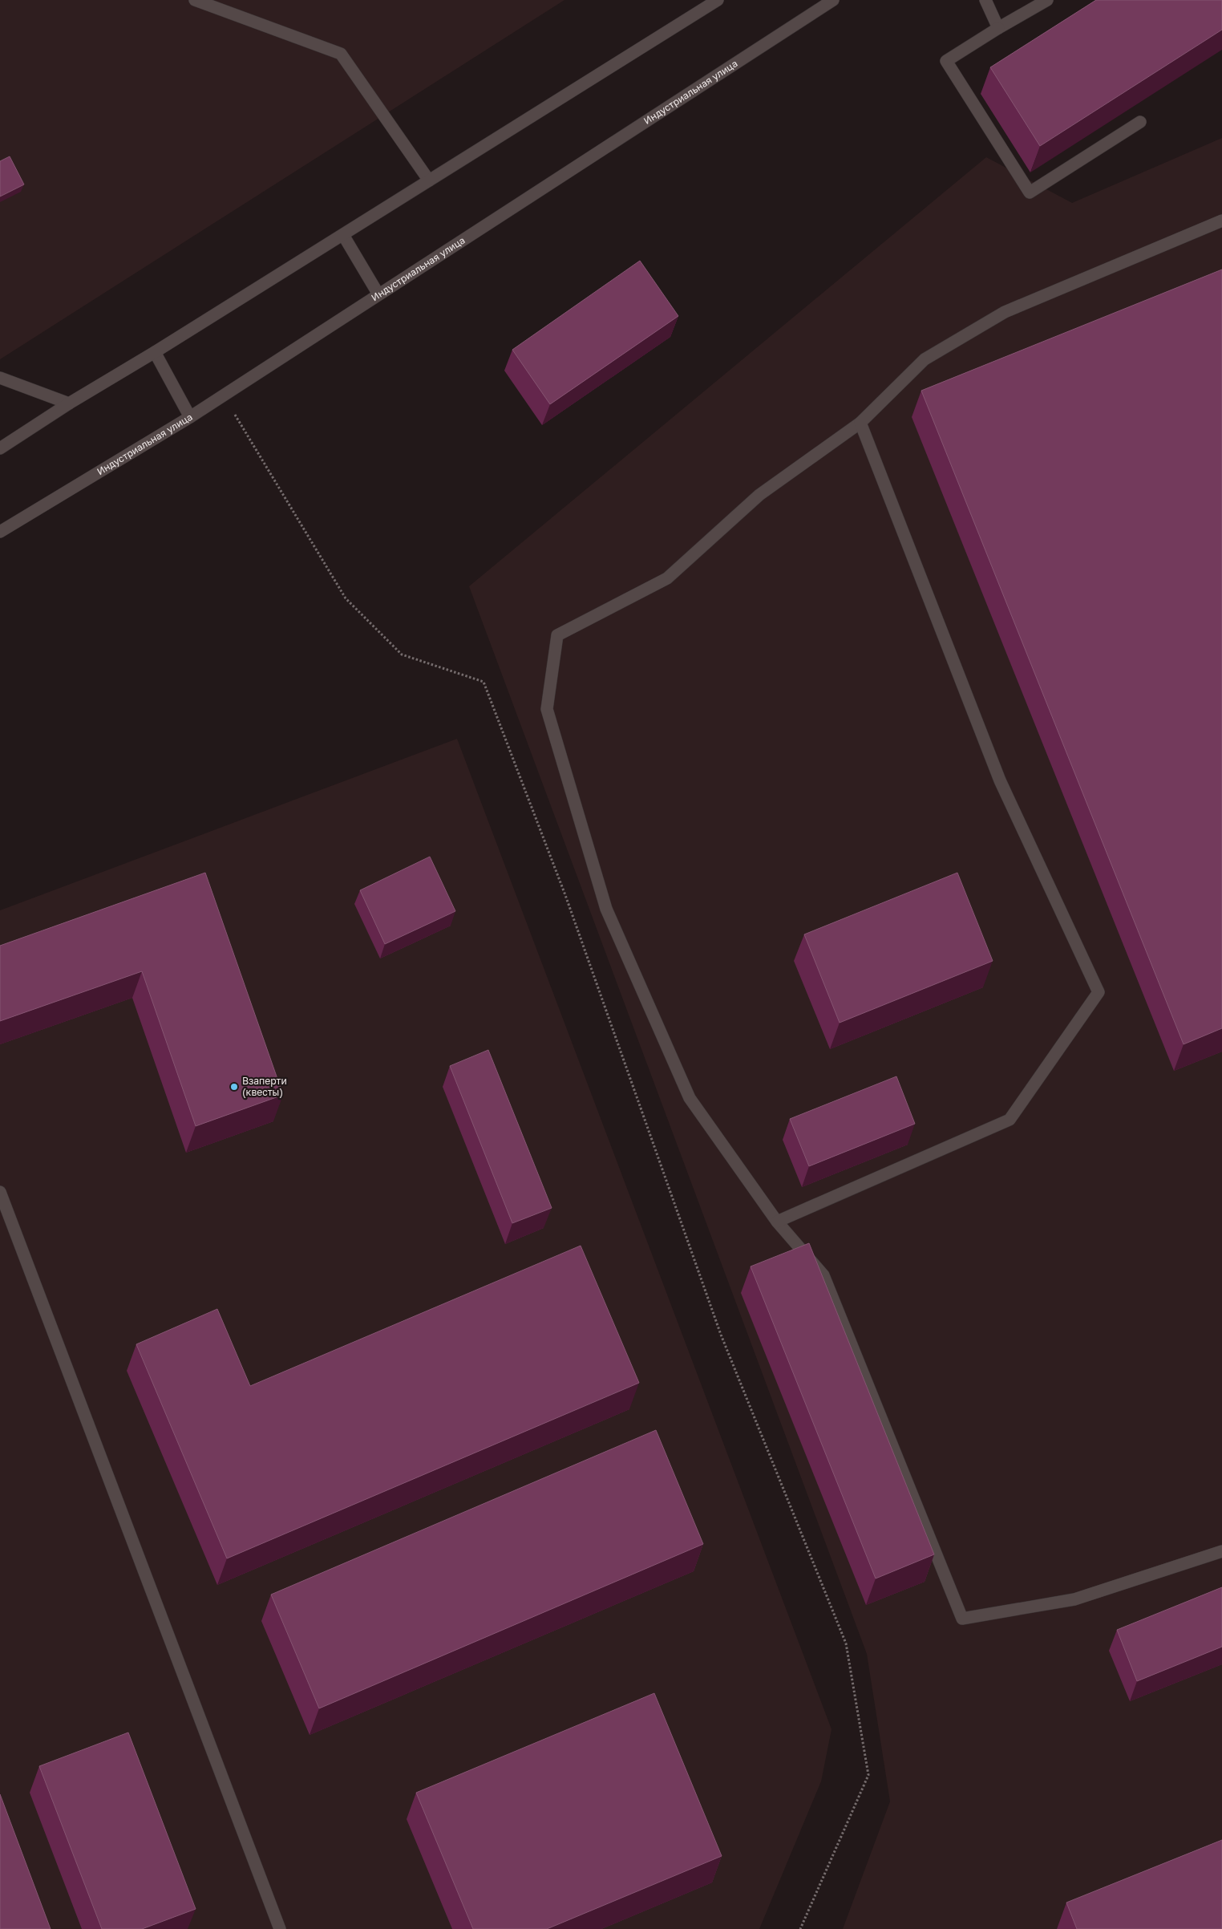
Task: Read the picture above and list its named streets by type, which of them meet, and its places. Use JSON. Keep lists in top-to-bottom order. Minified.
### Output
{"streets":{"street":["Индустриальная улица"]},"places":["Взаперти (квесты)"]}
